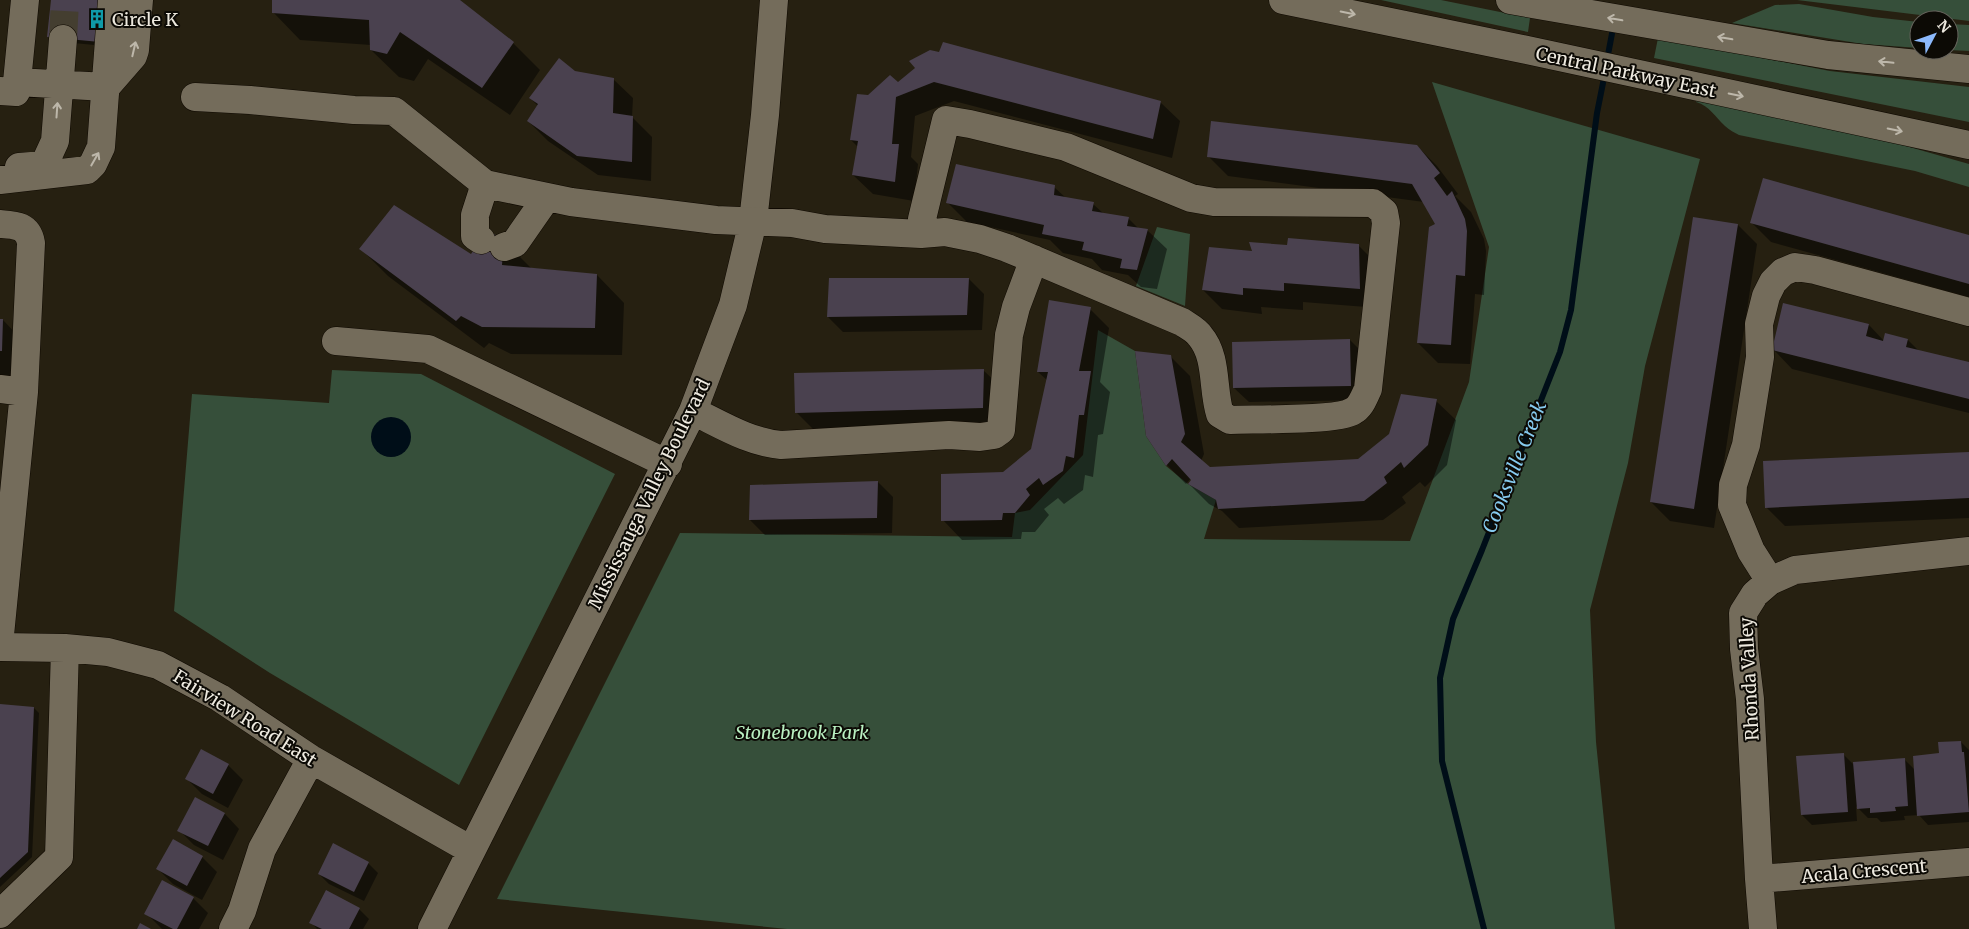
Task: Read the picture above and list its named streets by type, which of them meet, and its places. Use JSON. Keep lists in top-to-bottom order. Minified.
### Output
{"streets":{"street":["Central Parkway East","Mississauga Valley Boulevard","Rhonda Valley","Fairview Road East","Acala Crescent"]},"crossings":[["Mississauga Valley Boulevard","Fairview Road East"],["Rhonda Valley","Acala Crescent"]],"water":["Cooksville Creek"],"parks":["Stonebrook Park"],"places":{"building":["Circle K"]},"north":"top right"}
